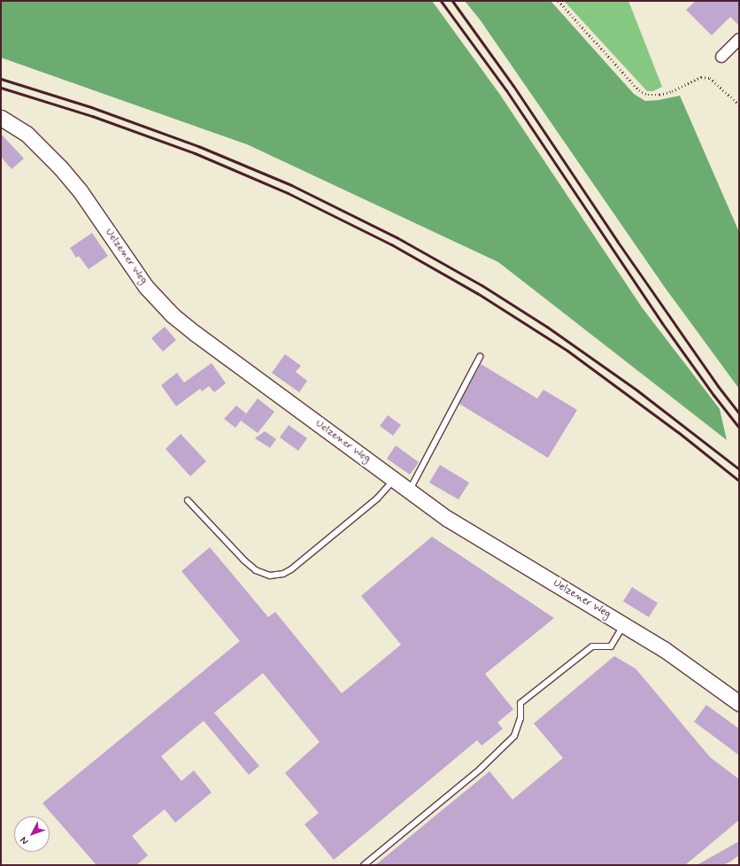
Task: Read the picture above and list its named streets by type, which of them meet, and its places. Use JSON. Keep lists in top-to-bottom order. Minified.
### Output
{"streets":{"street":["Uelzener Weg"]},"north":"bottom left"}
